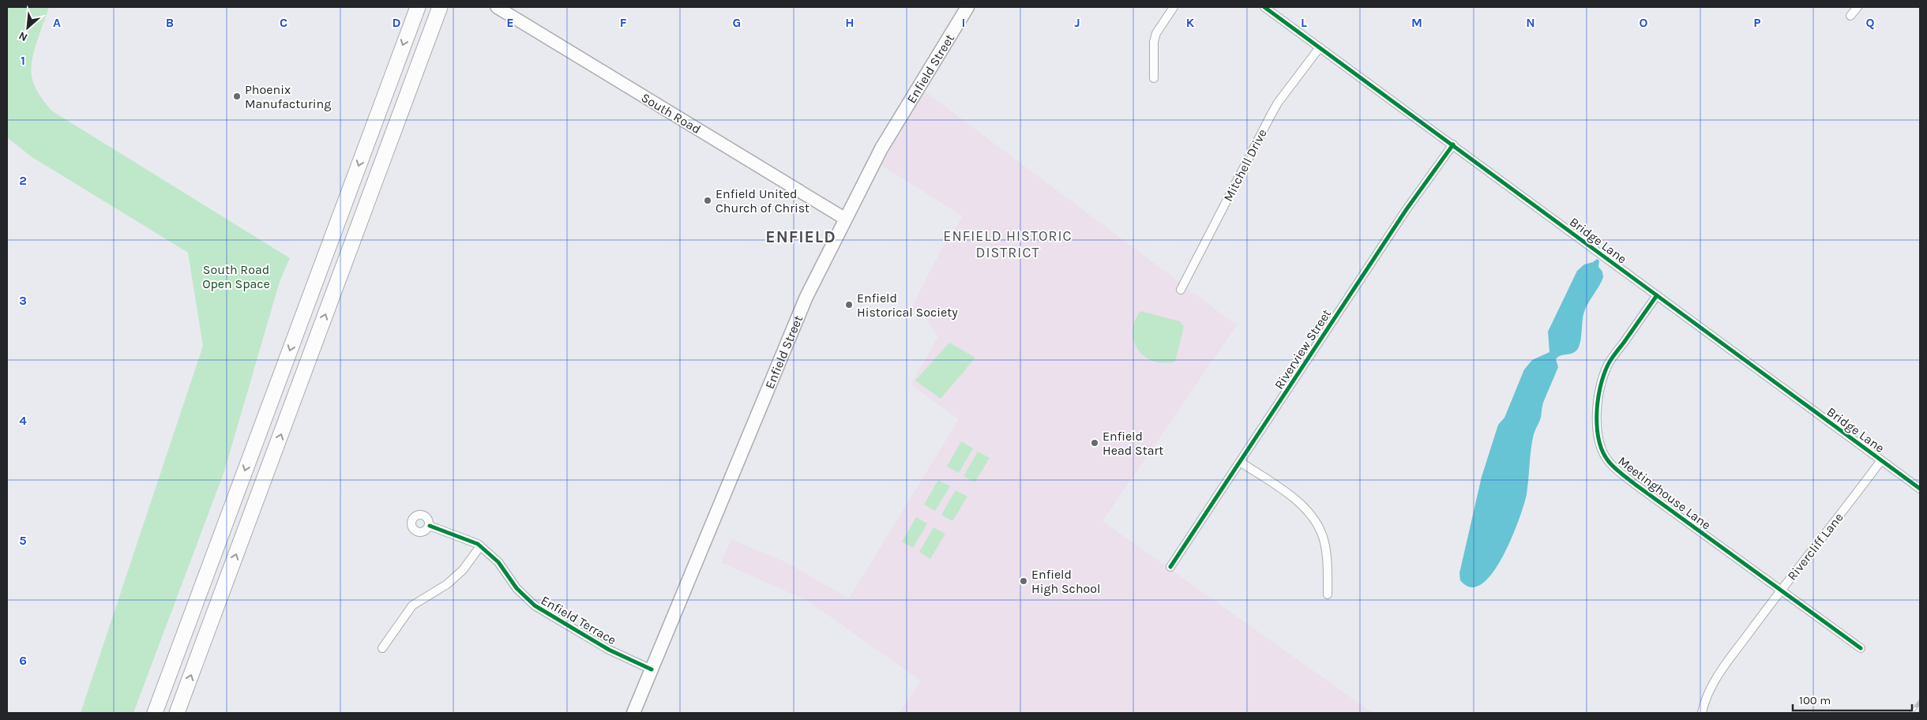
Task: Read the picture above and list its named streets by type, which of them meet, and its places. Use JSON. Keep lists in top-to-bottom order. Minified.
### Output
{"streets":{"main road":["Enfield Street","South Road"],"street":["Mitchell Drive","Bridge Lane","Riverview Street","Meetinghouse Lane","Rivercliff Lane","Enfield Terrace"]},"crossings":[["Enfield Street","South Road"],["Enfield Street","Enfield Terrace"],["Mitchell Drive","Bridge Lane"],["Bridge Lane","Riverview Street"],["Bridge Lane","Meetinghouse Lane"],["Bridge Lane","Rivercliff Lane"],["Meetinghouse Lane","Rivercliff Lane"]],"districts":["ENFIELD HISTORIC DISTRICT","ENFIELD"],"parks":["South Road Open Space"],"places":["Phoenix Manufacturing","Enfield United Church of Christ","Enfield Historical Society","Enfield Head Start","Enfield High School"],"scale_bar":"100 m","north":"bottom left","grid":{"columns":["A","B","C","D","E","F","G","H","I","J","K","L","M","N","O","P","Q"],"rows":["1","2","3","4","5","6"]}}
